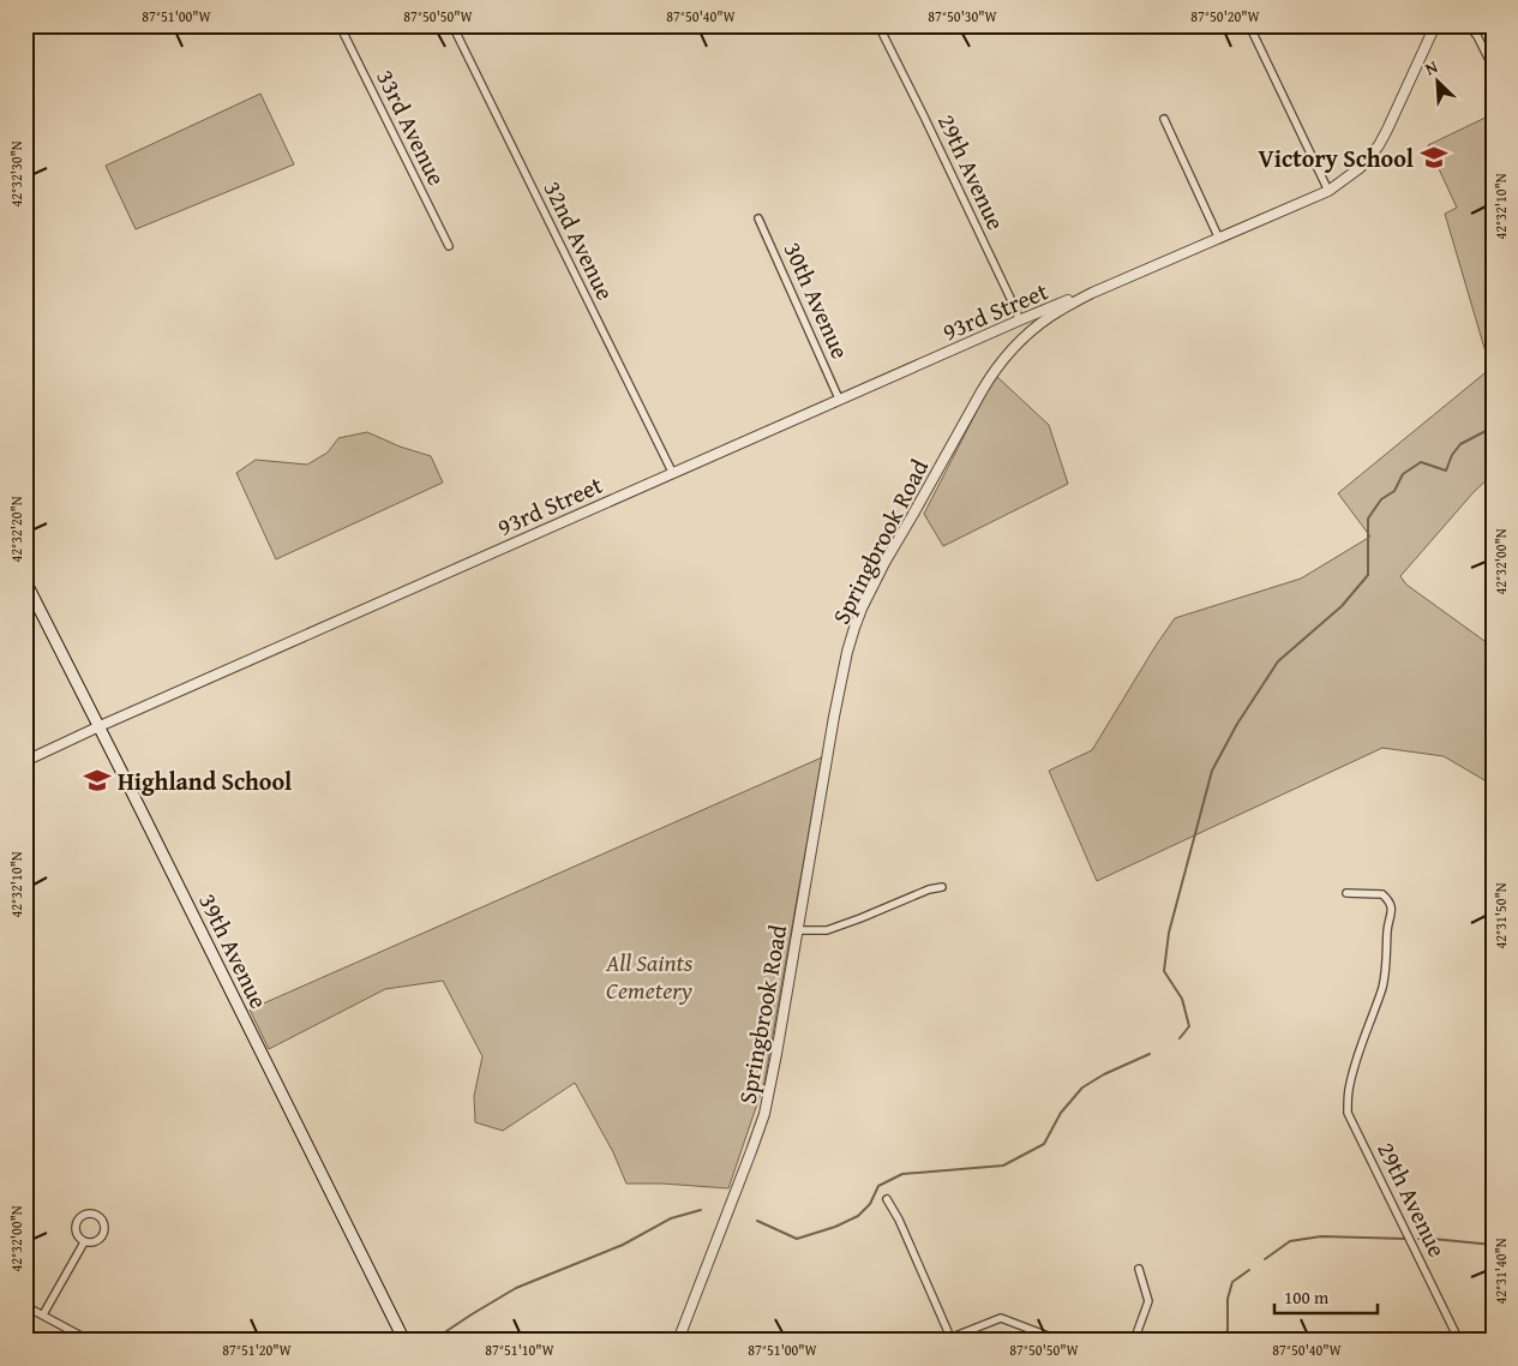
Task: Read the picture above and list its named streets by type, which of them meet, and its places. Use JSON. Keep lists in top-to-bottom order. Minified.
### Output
{"streets":{"main road":["39th Avenue"],"street":["33rd Avenue","29th Avenue","32nd Avenue","30th Avenue","93rd Street","Springbrook Road"]},"crossings":[["29th Avenue","93rd Street"],["29th Avenue","Springbrook Road"],["32nd Avenue","93rd Street"],["30th Avenue","93rd Street"],["93rd Street","Springbrook Road"],["93rd Street","39th Avenue"]],"parks":["All Saints Cemetery"],"places":{"school or university":["Victory School","Highland School"]},"scale_bar":"100 m","north":"top left","coordinates":["87°51'00\"W","87°50'50\"W","87°50'40\"W","87°50'30\"W","87°50'20\"W","42°32'30\"N","42°32'10\"N","42°32'20\"N","42°32'00\"N","42°31'50\"N","42°31'40\"N","87°51'20\"W","87°51'10\"W"]}
